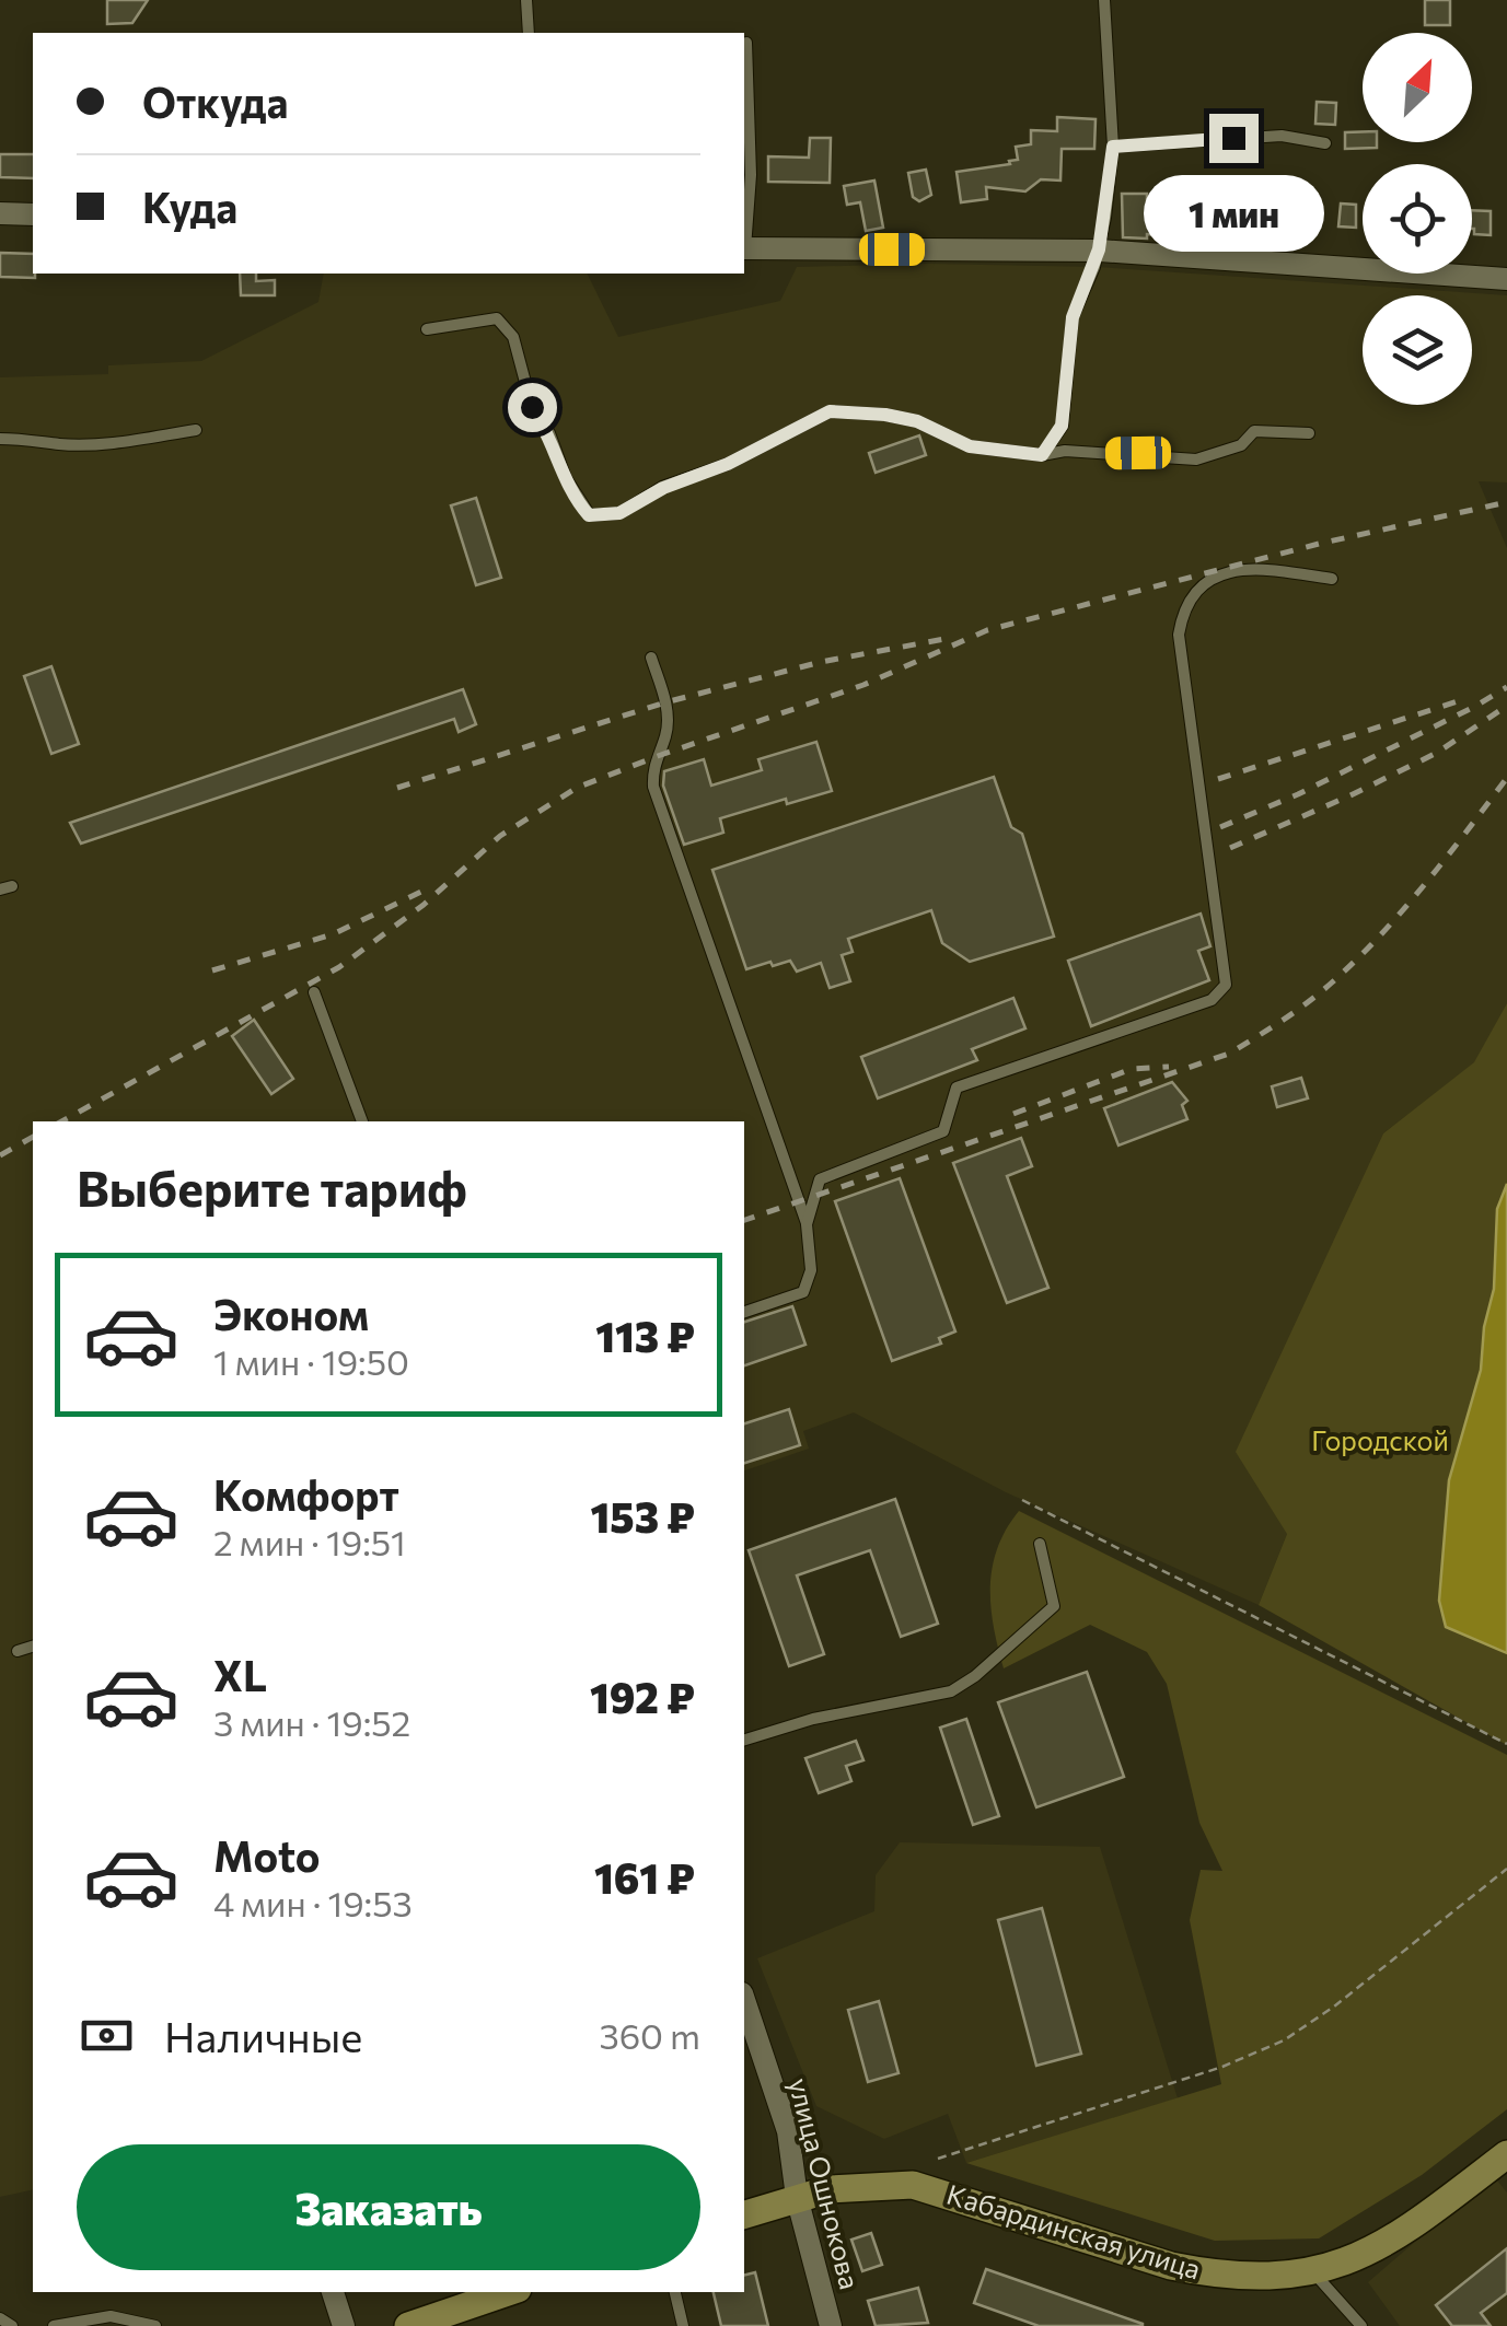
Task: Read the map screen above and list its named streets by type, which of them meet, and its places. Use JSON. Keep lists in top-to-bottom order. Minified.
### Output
{"streets":{"main road":["Кабардинская улица"],"street":["улица Ошнокова"]},"crossings":[["улица Ошнокова","Кабардинская улица"]],"parks":["Городской"],"north":"top right","page":{"banner":["Откуда","Куда"],"bubble":"1 мин","heading":"Выберите тариф","list":[{"name":"Эконом","note":"1 мин · 19:50","value":"113 ₽"},{"name":"Комфорт","note":"2 мин · 19:51","value":"153 ₽"},{"name":"XL","note":"3 мин · 19:52","value":"192 ₽"},{"name":"Moto","note":"4 мин · 19:53","value":"161 ₽"}],"pay":["Наличные","360 m"],"buttons":"Заказать"}}
